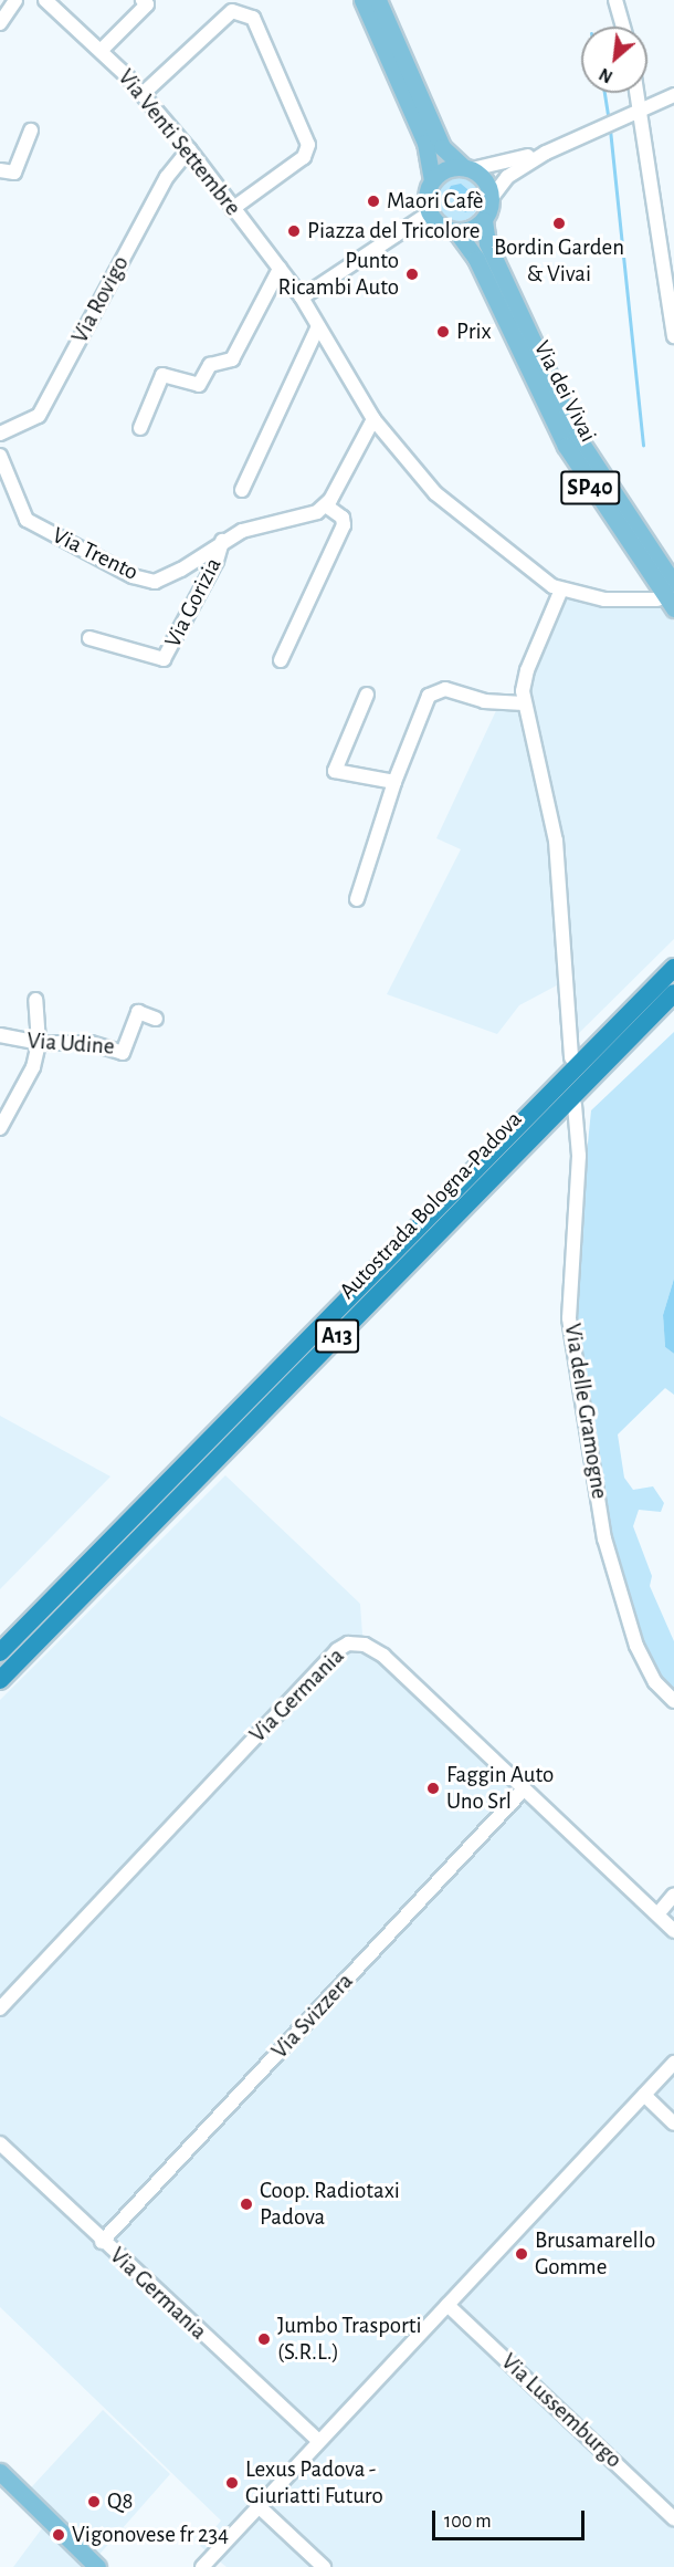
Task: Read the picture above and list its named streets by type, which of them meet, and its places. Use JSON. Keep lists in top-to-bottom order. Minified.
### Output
{"streets":{"highway":["Autostrada Bologna-Padova","A13"],"main road":["Via dei Vivai","SP40"],"street":["Via Venti Settembre","Via Rovigo","Via Trento","Via Gorizia","Via Udine","Via delle Gramogne","Via Germania","Via Svizzera","Via Lussemburgo"]},"crossings":[["Via Venti Settembre","Via Rovigo"],["Via dei Vivai","SP40"],["Via Trento","Via Gorizia"],["Via Germania","Via Svizzera"]],"places":["Maori Cafè","Bordin Garden & Vivai","Piazza del Tricolore","Punto Ricambi Auto","Prix","Faggin Auto Uno Srl","Coop. Radiotaxi Padova","Brusamarello Gomme","Jumbo Trasporti (S.R.L.)","Lexus Padova - Giuriatti Futuro","Q8","Vigonovese fr 234"],"scale_bar":"100 m","north":"bottom left"}
